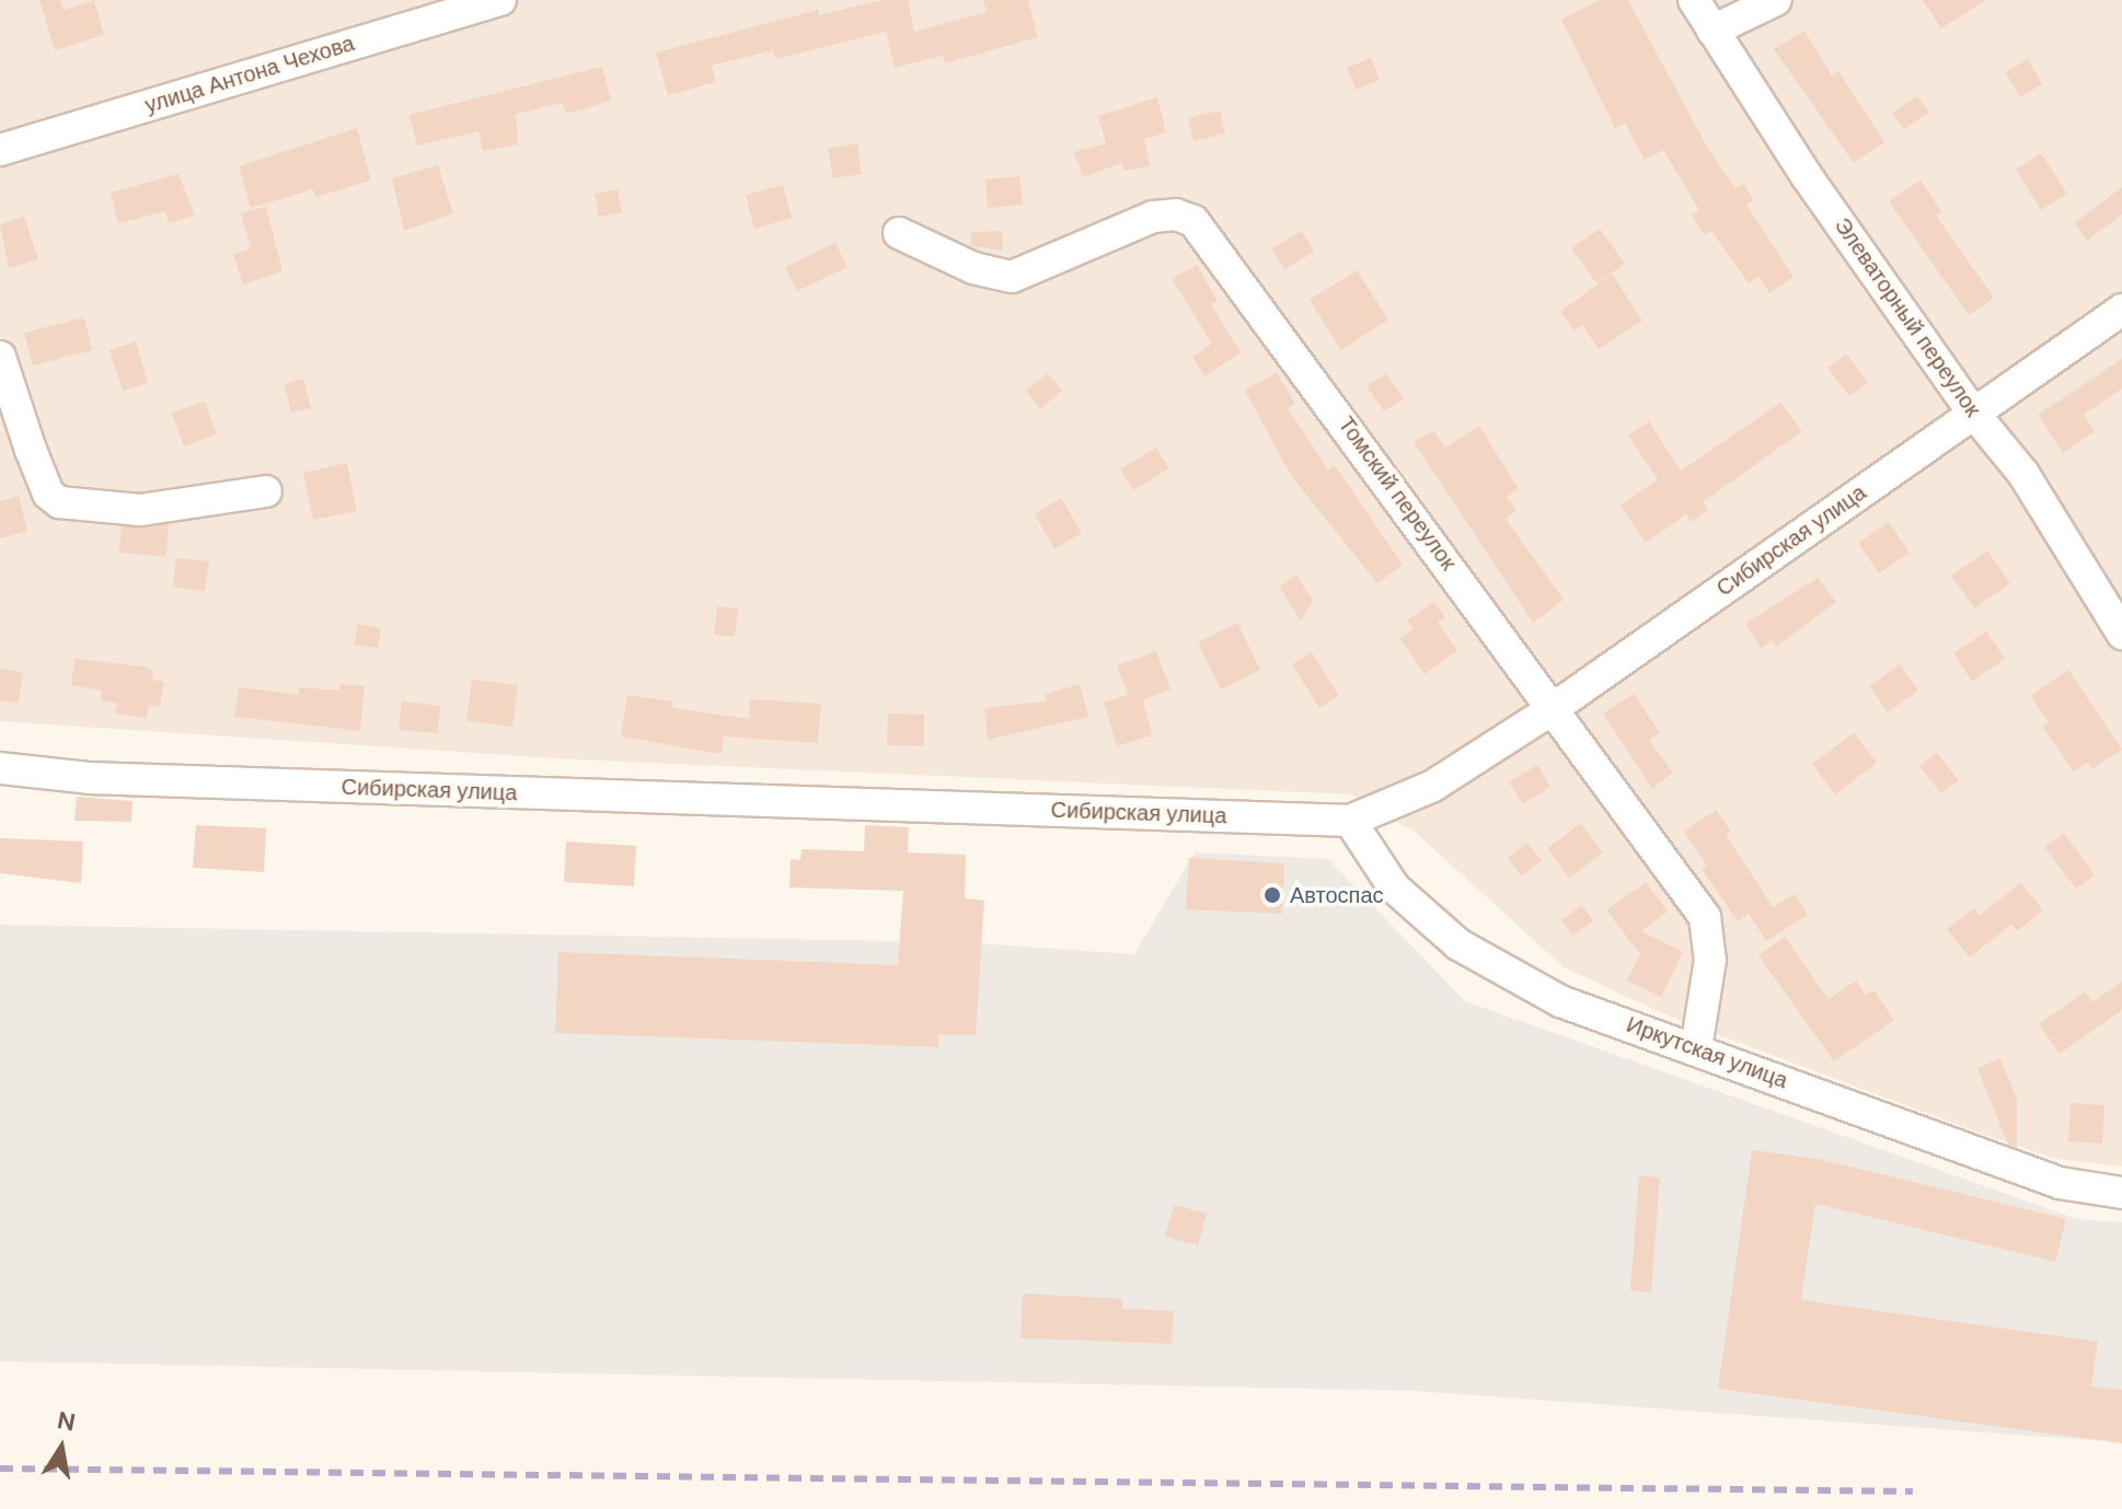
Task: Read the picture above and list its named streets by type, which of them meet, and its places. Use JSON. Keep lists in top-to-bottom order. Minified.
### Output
{"streets":{"street":["улица Антона Чехова","Элеваторный переулок","Томский переулок","Сибирская улица","Иркутская улица"]},"crossings":[["Элеваторный переулок","Сибирская улица"],["Томский переулок","Сибирская улица"],["Томский переулок","Иркутская улица"],["Сибирская улица","Иркутская улица"]],"places":["Автоспас"],"north":"top"}
